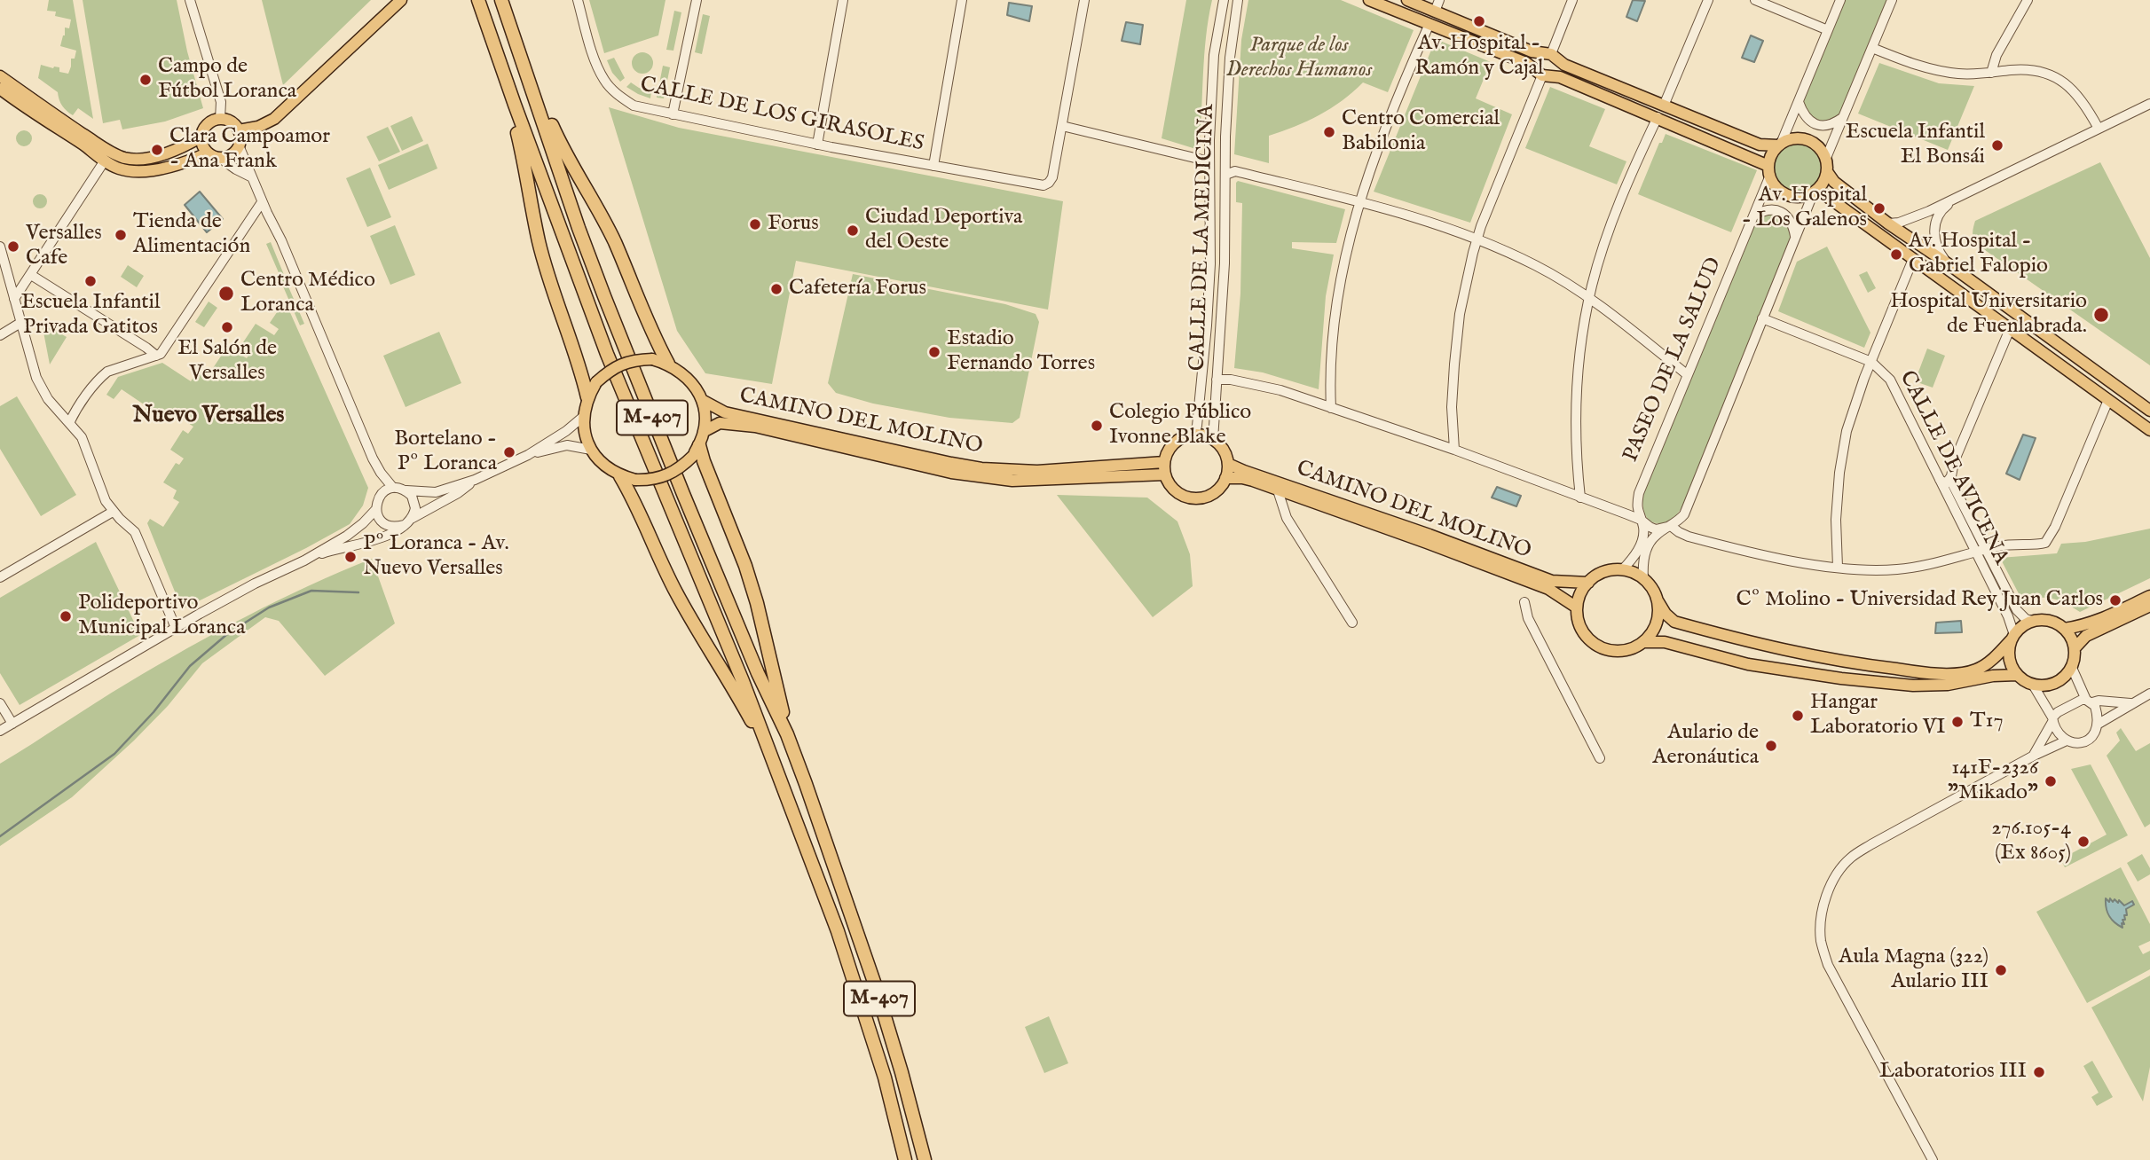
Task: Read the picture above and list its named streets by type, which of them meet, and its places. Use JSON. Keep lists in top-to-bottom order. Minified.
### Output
{"streets":{"highway":["M-407"],"main road":["CAMINO DEL MOLINO"],"street":["CALLE DE LOS GIRASOLES","CALLE DE LA MEDICINA","PASEO DE LA SALUD","CALLE DE AVICENA"]},"crossings":[["CALLE DE LA MEDICINA","CAMINO DEL MOLINO"],["PASEO DE LA SALUD","CAMINO DEL MOLINO"]],"districts":["Nuevo Versalles"],"parks":["Parque de los Derechos Humanos"],"places":["Av. Hospital - Ramón y Cajal","Campo de Fútbol Loranca","Centro Comercial Babilonia","Escuela Infantil El Bonsái","Clara Campoamor - Ana Frank","Av. Hospital - Los Galenos","Forus","Ciudad Deportiva del Oeste","Tienda de Alimentación","Versalles Cafe","Av. Hospital - Gabriel Falopio","Escuela Infantil Privada Gatitos","Cafetería Forus","Centro Médico Loranca","Hospital Universitario de Fuenlabrada.","El Salón de Versalles","Estadio Fernando Torres","Colegio Público Ivonne Blake","Bortelano - Pº Loranca","Pº Loranca - Av. Nuevo Versalles","Cº Molino - Universidad Rey Juan Carlos","Polideportivo Municipal Loranca","Hangar Laboratorio VI","T17","Aulario de Aeronáutica","141F-2326 \"Mikado\"","276.105-4 (Ex 8605)","Aula Magna (322) Aulario III","Laboratorios III"]}
